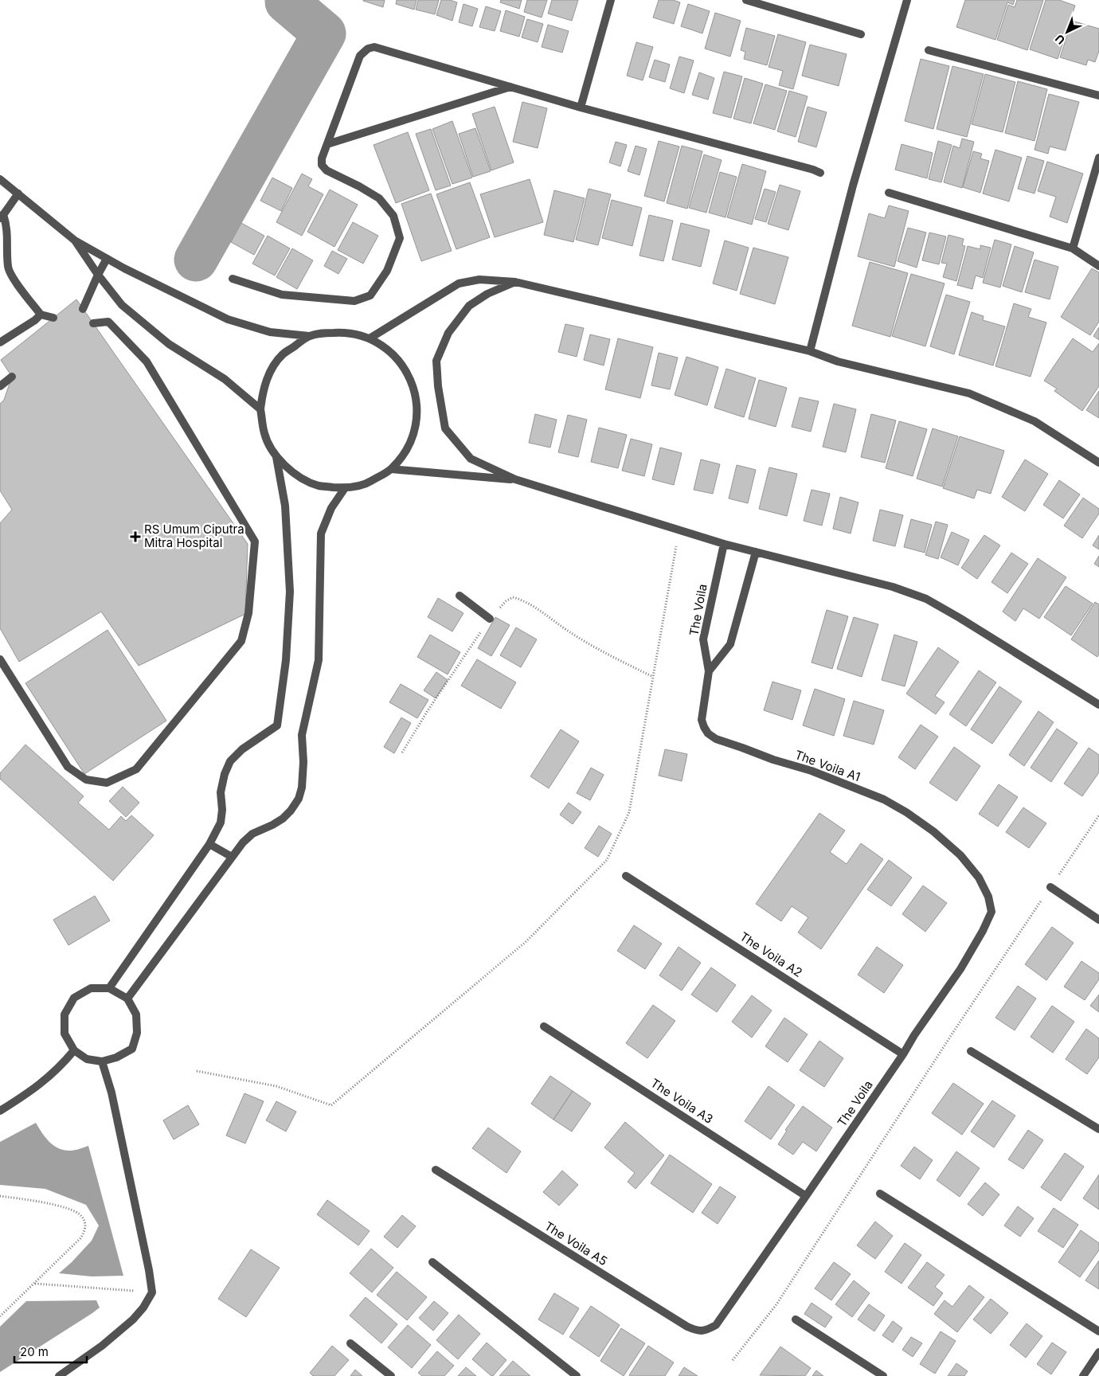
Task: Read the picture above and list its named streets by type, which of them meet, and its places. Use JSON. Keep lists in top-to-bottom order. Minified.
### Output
{"streets":{"street":["The Voila","The Voila A1","The Voila A2","The Voila A3","The Voila A5"]},"crossings":[["The Voila","The Voila A1"],["The Voila","The Voila A2"],["The Voila","The Voila A3"],["The Voila","The Voila A5"]],"places":{"health":["RS Umum Ciputra Mitra Hospital"]},"scale_bar":"20 m","north":"bottom left"}
